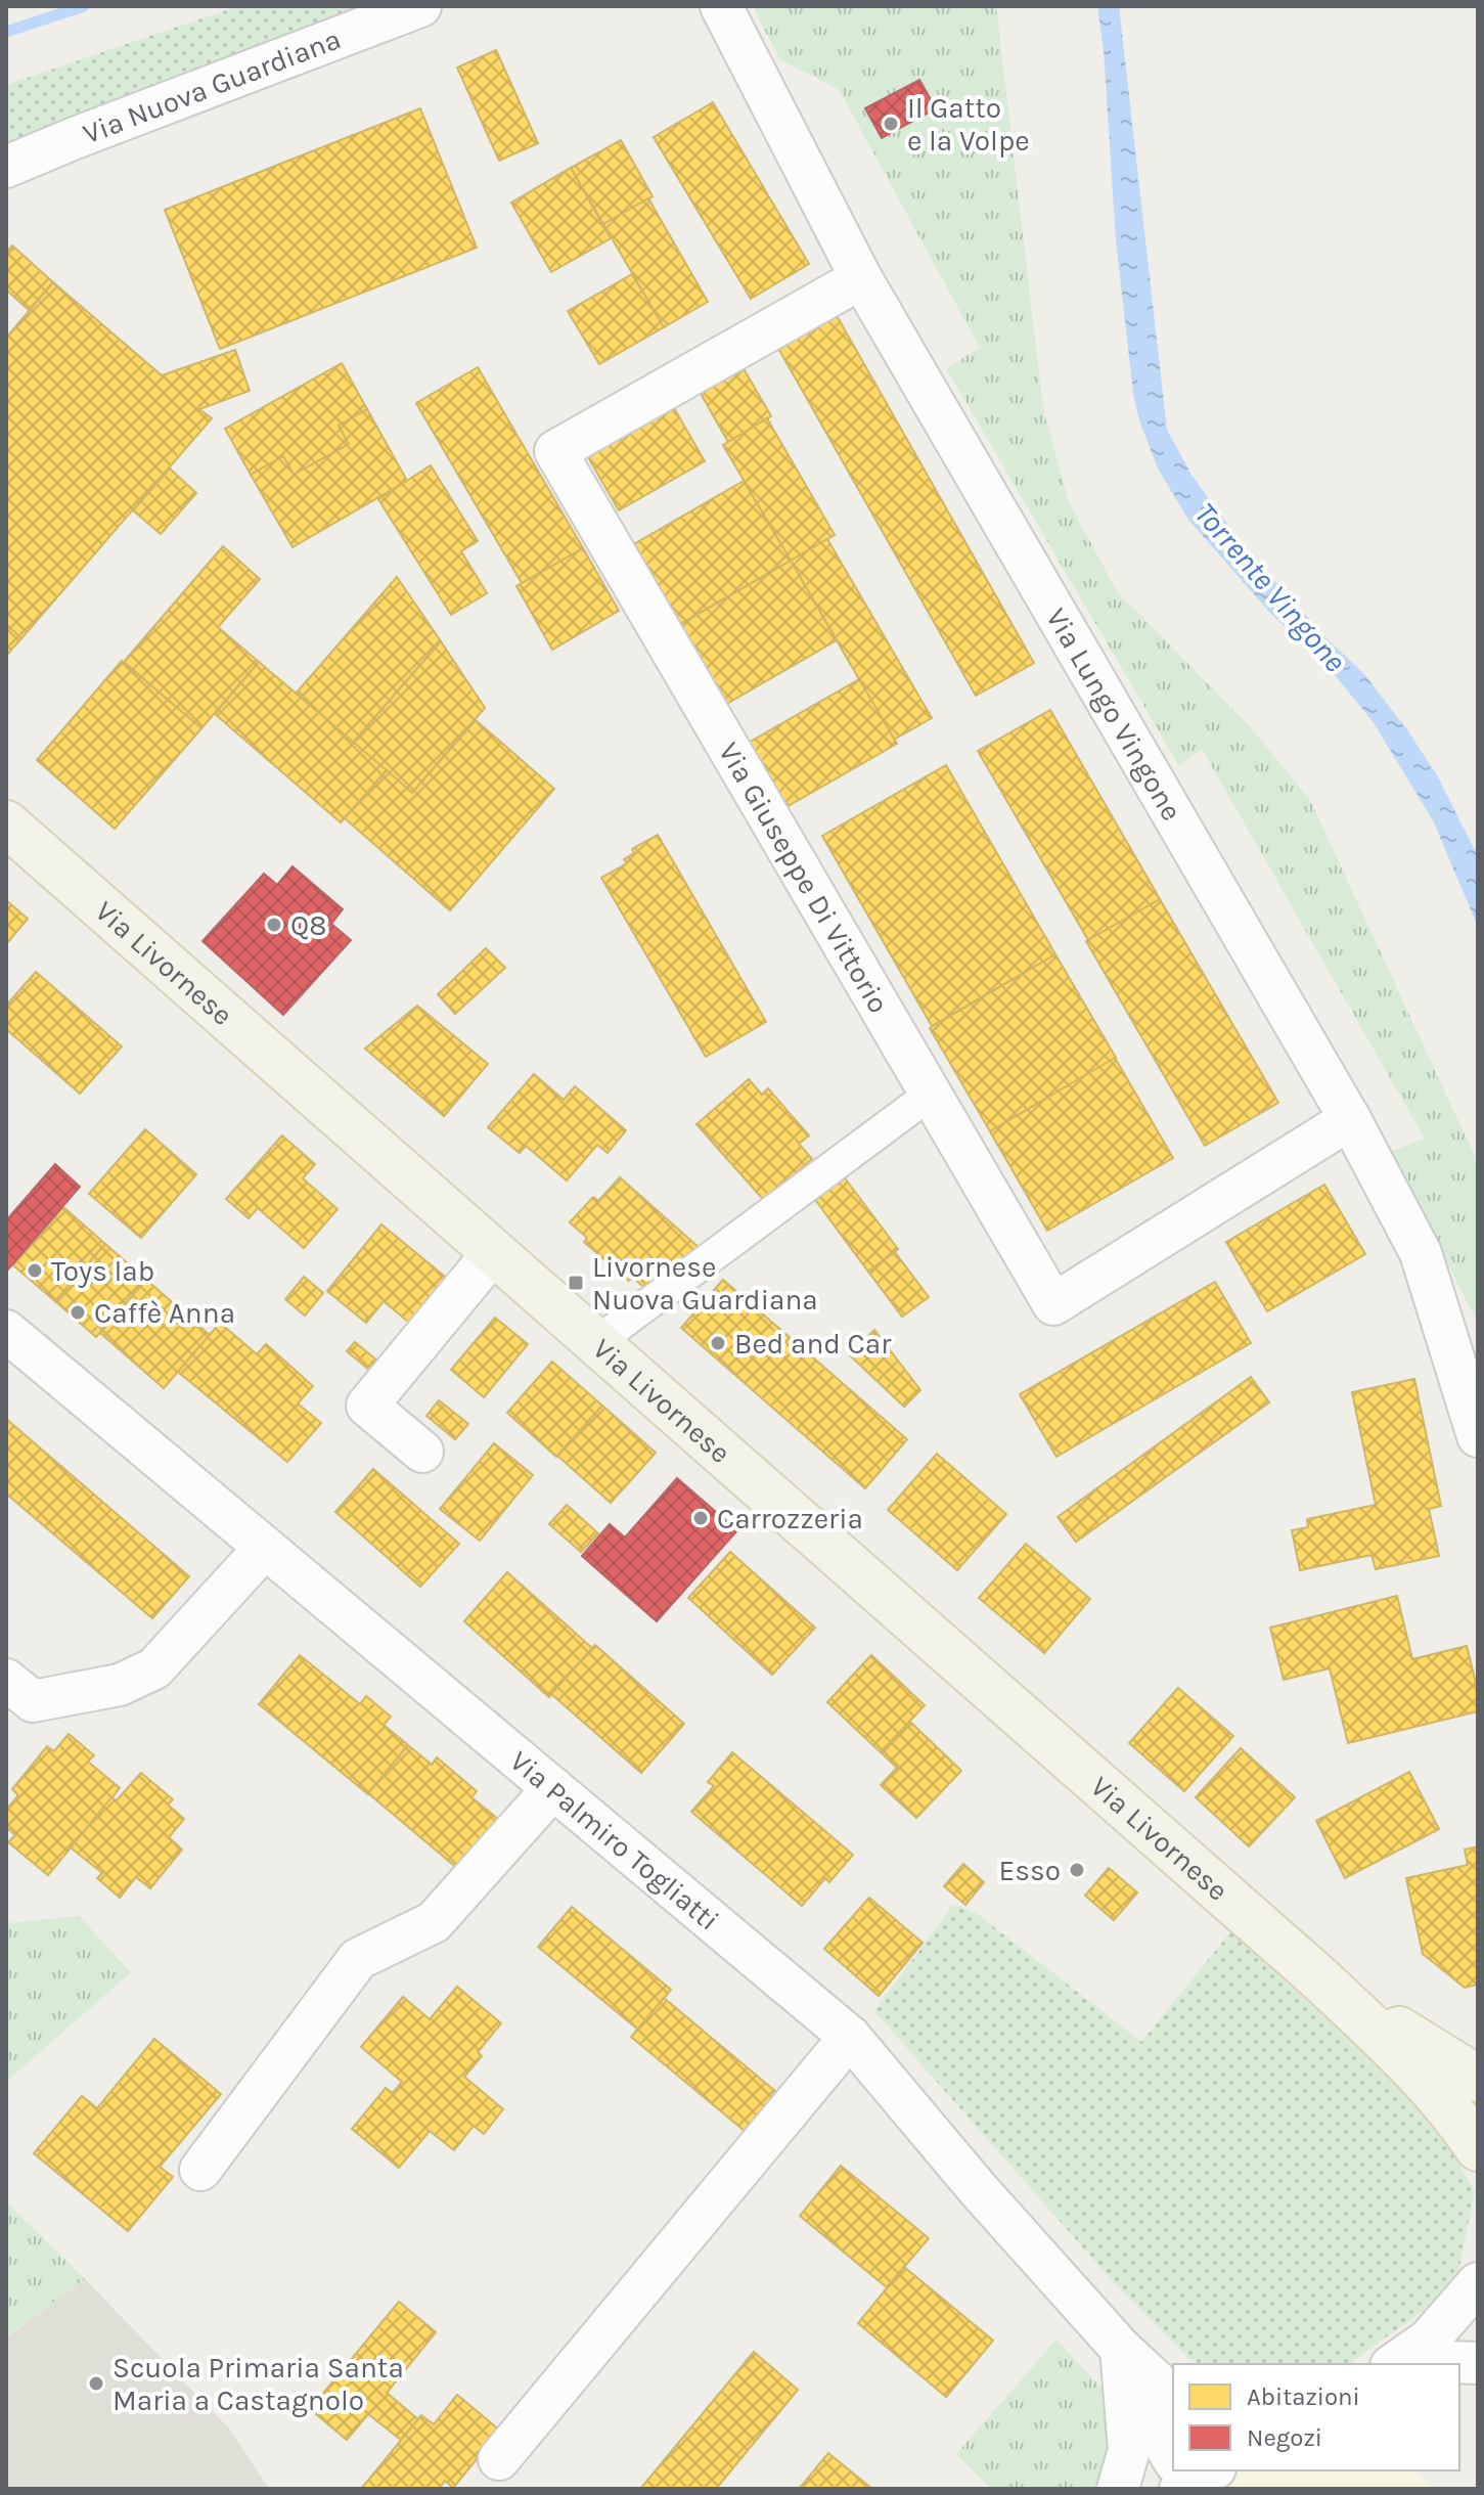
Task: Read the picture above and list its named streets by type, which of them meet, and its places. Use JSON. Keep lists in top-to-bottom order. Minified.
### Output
{"streets":{"main road":["Via Livornese"],"street":["Via Nuova Guardiana","Via Lungo Vingone","Via Giuseppe Di Vittorio","Via Palmiro Togliatti"]},"crossings":[["Via Lungo Vingone","Via Giuseppe Di Vittorio"]],"water":["Torrente Vingone"],"places":{"other":["Il Gatto e la Volpe","Q8","Toys lab","Caffè Anna","Bed and Car","Carrozzeria","Esso","Scuola Primaria Santa Maria a Castagnolo"],"transit":["Livornese Nuova Guardiana"]},"legend":["Abitazioni","Negozi"]}
